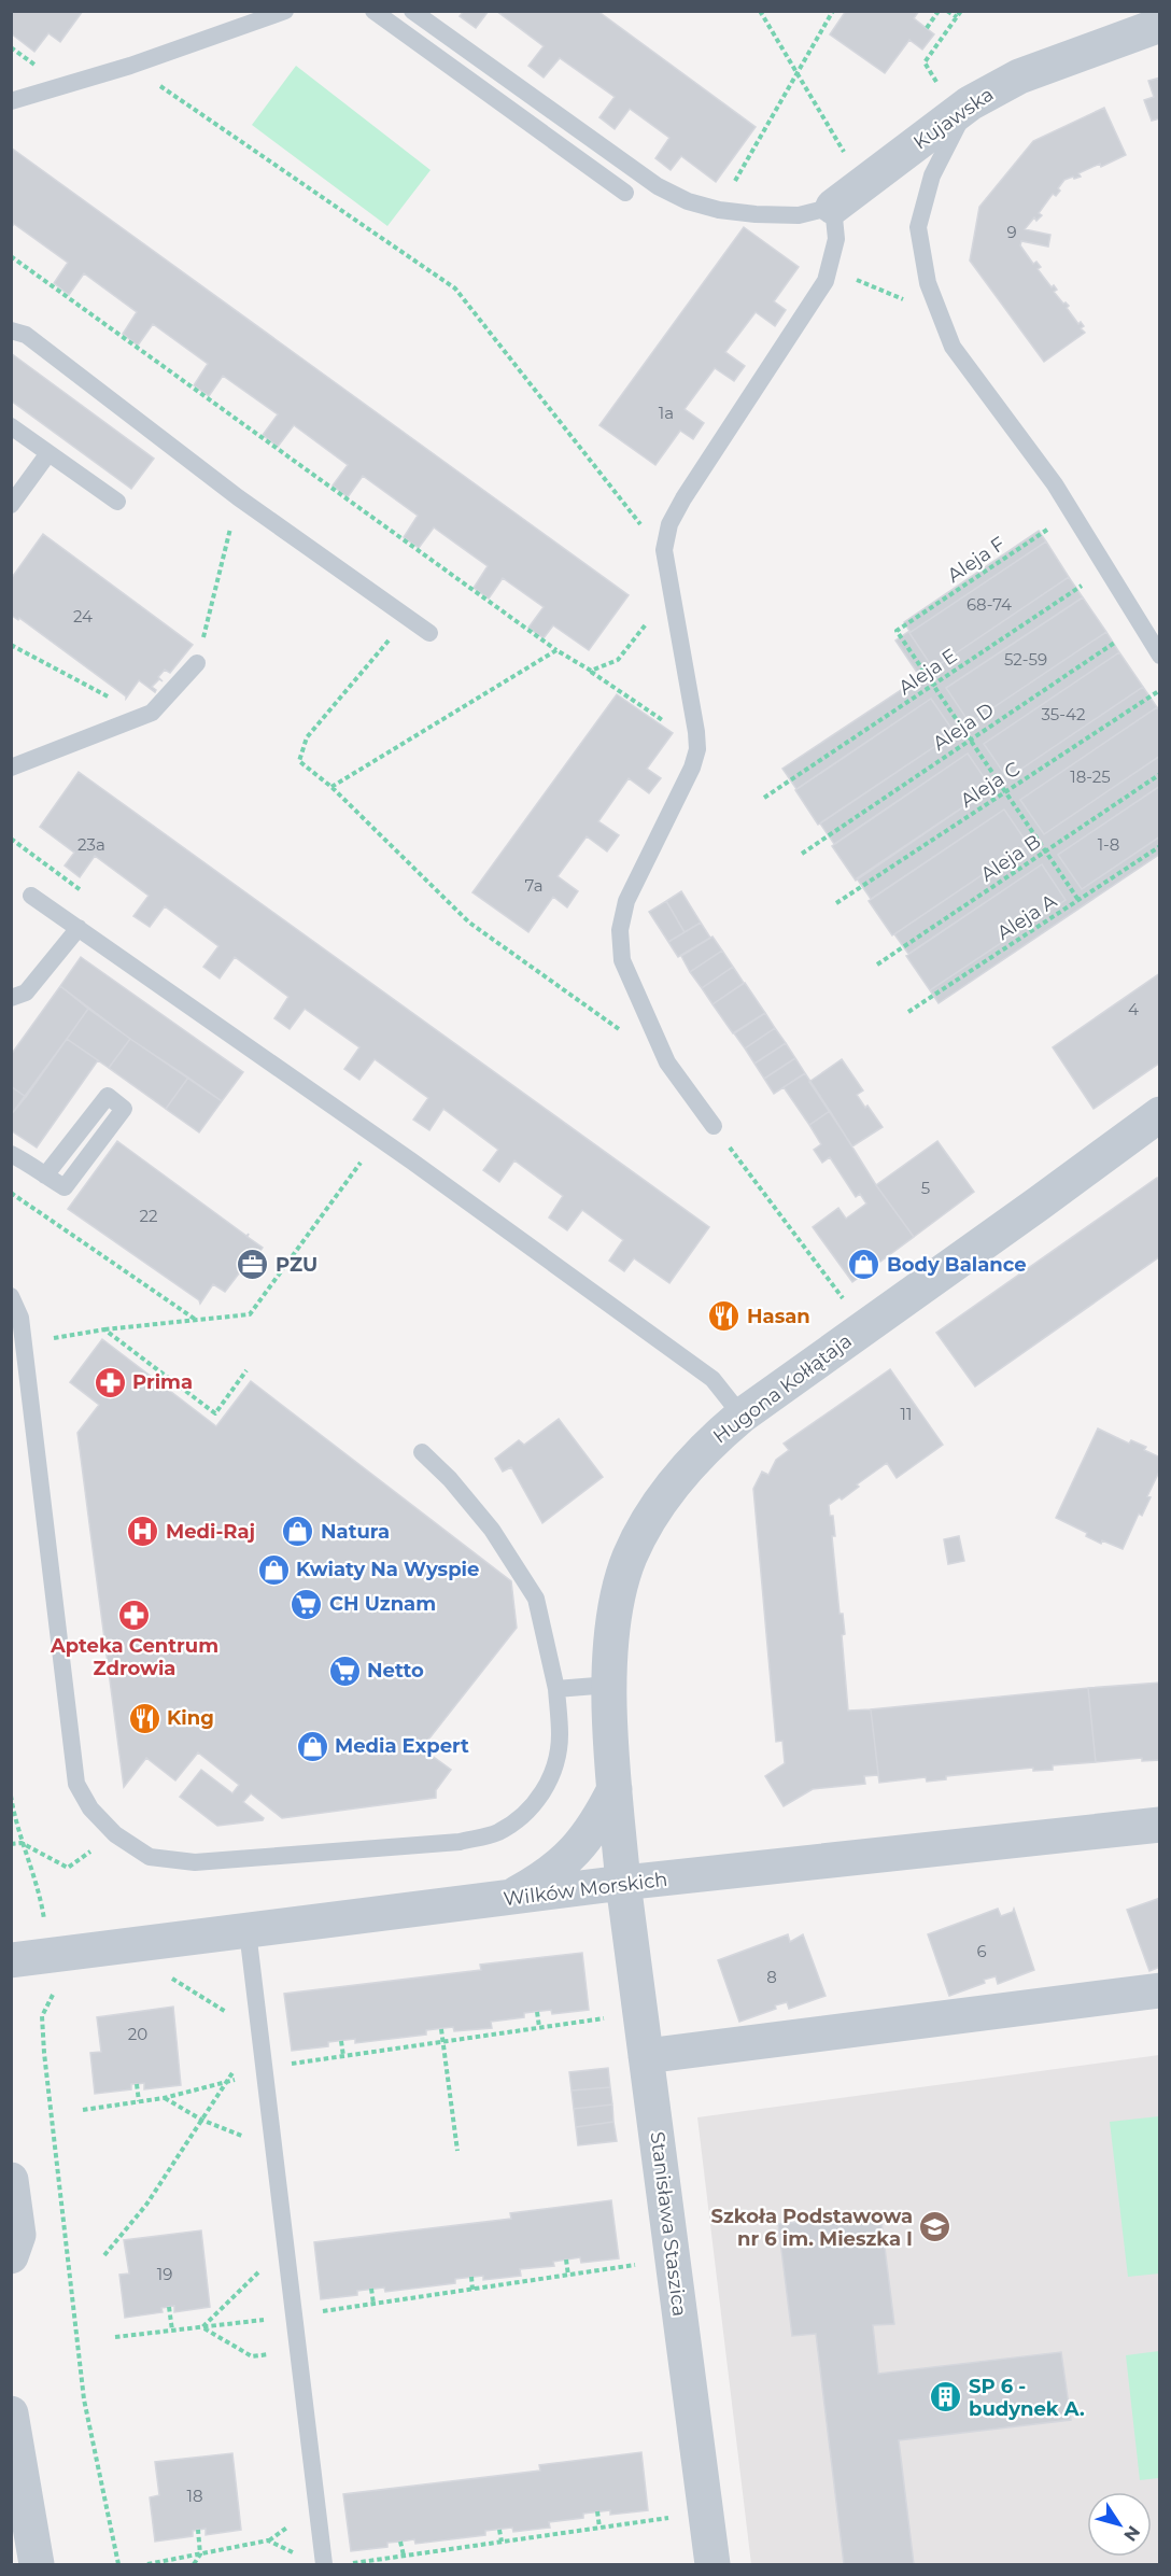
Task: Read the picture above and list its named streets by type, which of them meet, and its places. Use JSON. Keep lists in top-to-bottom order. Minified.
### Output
{"streets":{"street":["Kujawska","Hugona Kołłątaja","Wilków Morskich","Stanisława Staszica"],"path":["Aleja F","Aleja E","Aleja D","Aleja C","Aleja B","Aleja A"]},"crossings":[["Aleja F","Aleja E"],["Hugona Kołłątaja","Wilków Morskich"],["Hugona Kołłątaja","Stanisława Staszica"],["Wilków Morskich","Stanisława Staszica"]],"places":{"office":["PZU"],"shop":["Body Balance","Natura","Kwiaty Na Wyspie","Media Expert"],"restaurant":["Hasan","King"],"pharmacy":["Prima","Apteka Centrum Zdrowia"],"hospital":["Medi-Raj"],"supermarket":["CH Uznam","Netto"],"school or university":["Szkoła Podstawowa nr 6 im. Mieszka I"],"building":["SP 6 - budynek A."]},"house_numbers":["9","1a","68-74","24","52-59","35-42","18-25","23a","1-8","7a","4","5","22","11","6","8","20","19","18"],"north":"bottom right"}
